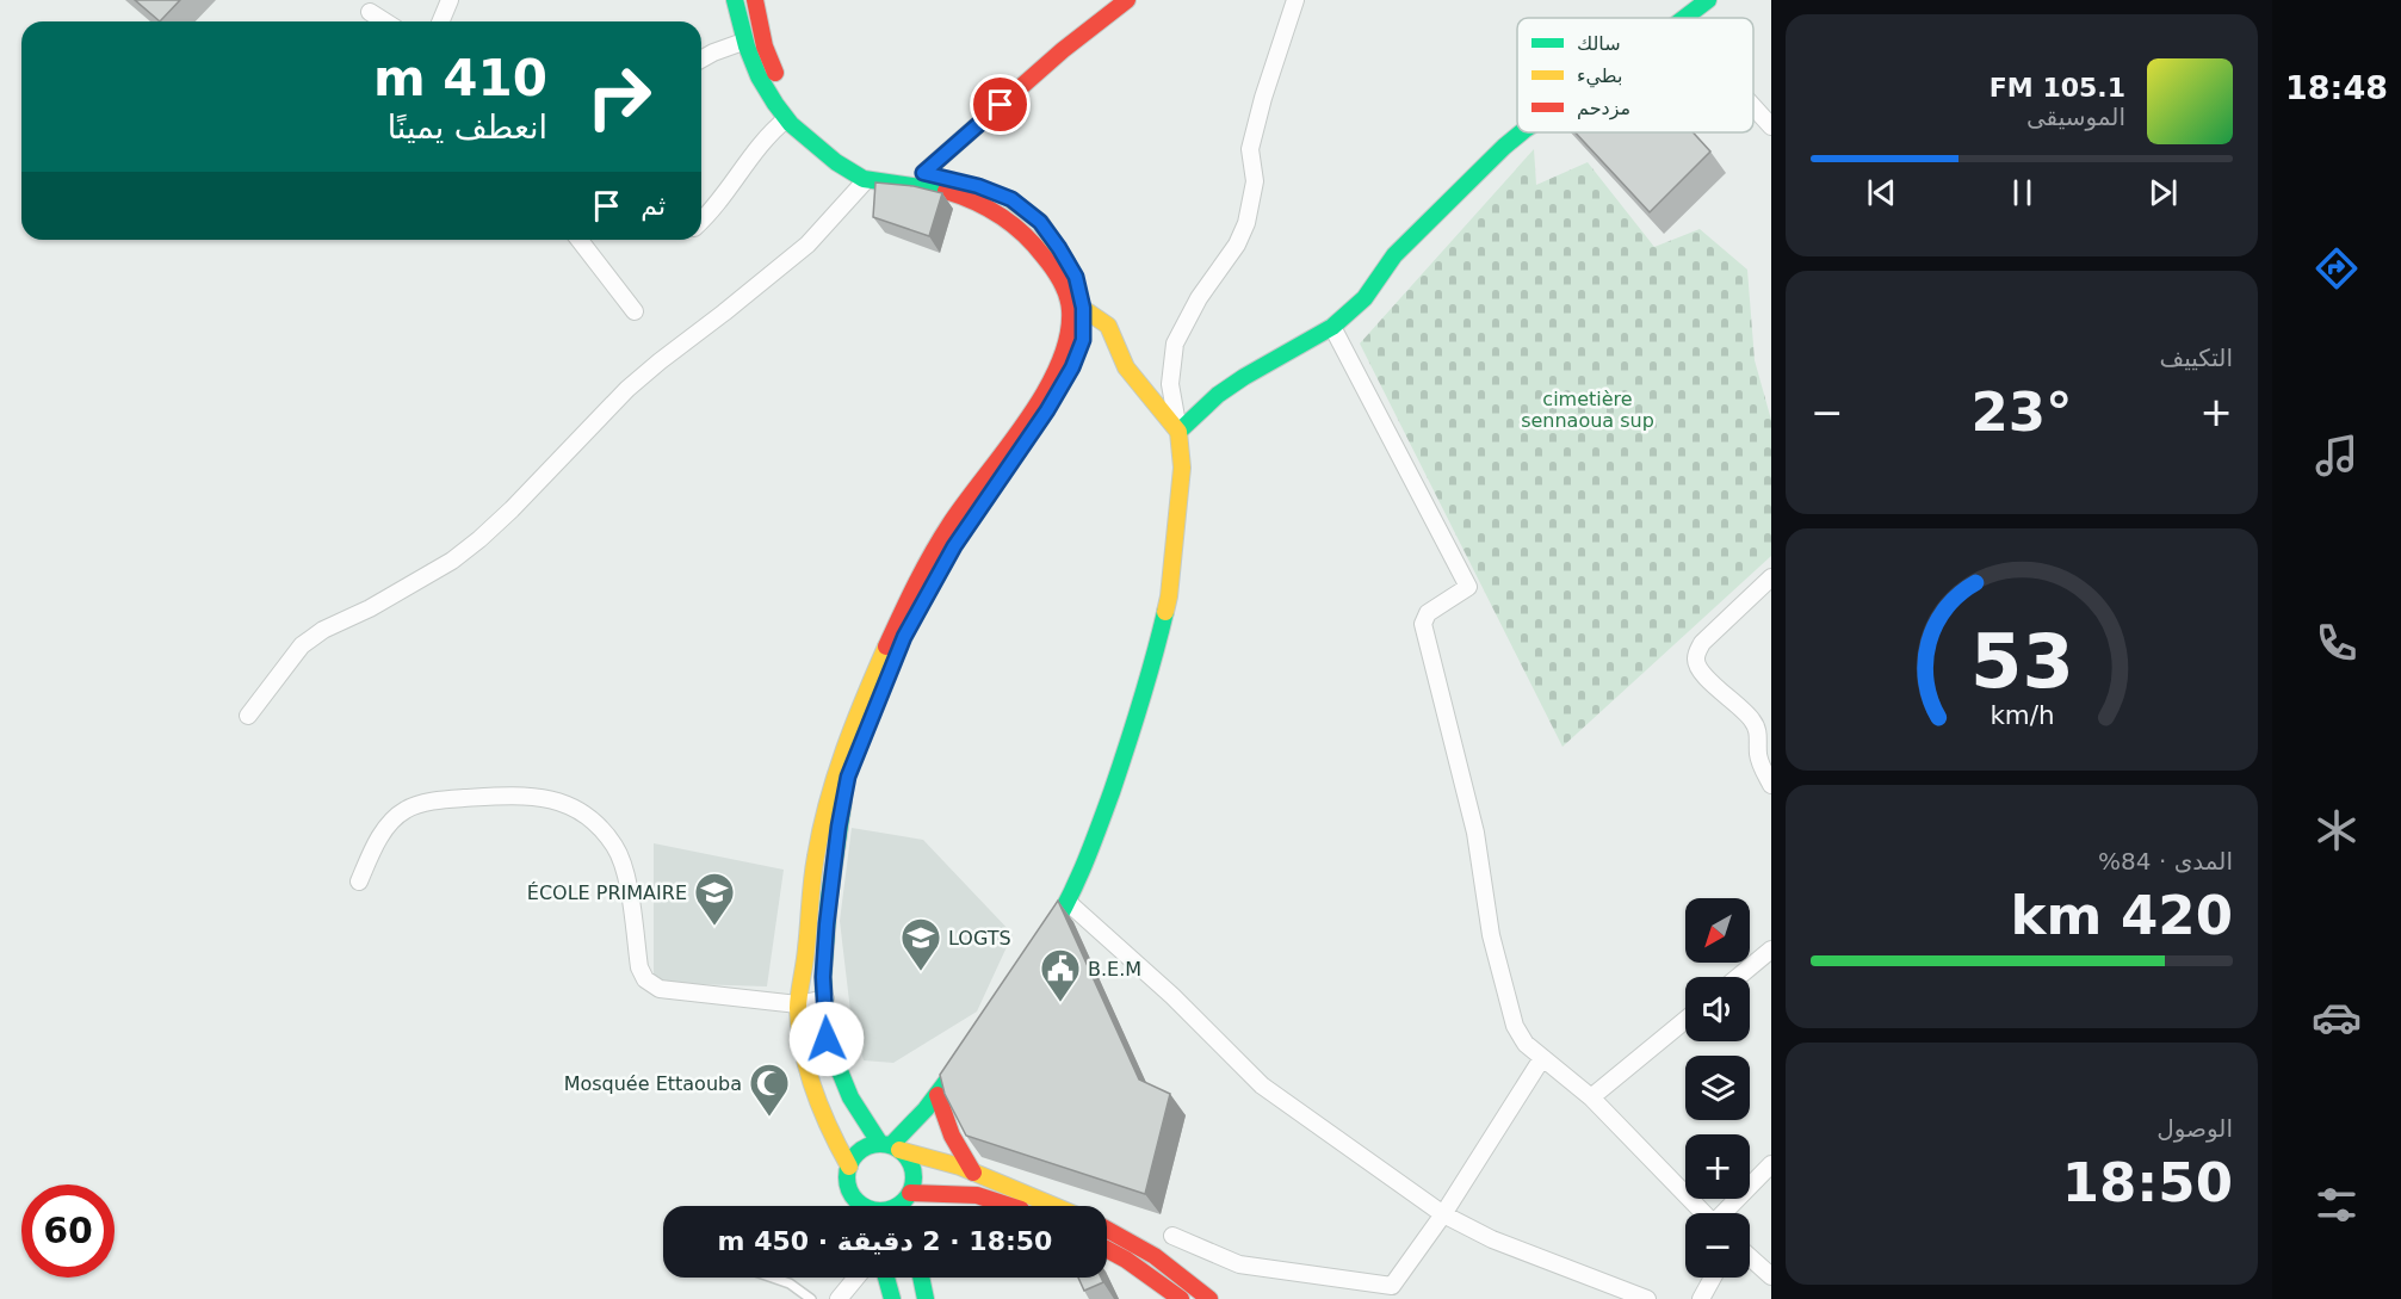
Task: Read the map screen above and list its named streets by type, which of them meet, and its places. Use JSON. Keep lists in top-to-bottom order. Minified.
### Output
{"parks":["cimetière sennaoua sup"],"places":{"school or university":["ÉCOLE PRIMAIRE","LOGTS"],"public building":["B.E.M"],"mosque":["Mosquée Ettaouba"]},"legend":["سالك","بطيء","مزدحم"],"north":"bottom left","page":{"tabs":"18:48","turn":["410 m","انعطف يمينًا"],"song":["105.1 FM","الموسيقى"],"then":"ثم","tile":["التكييف",["المدى · 84%","420 km"],["الوصول","18:50"]],"heat":["−","23°","+"],"map_buttons":["+","−"],"limit":"60","trip":"18:50 · 2 دقيقة · 450 m","gauge":["53","km/h"]}}
